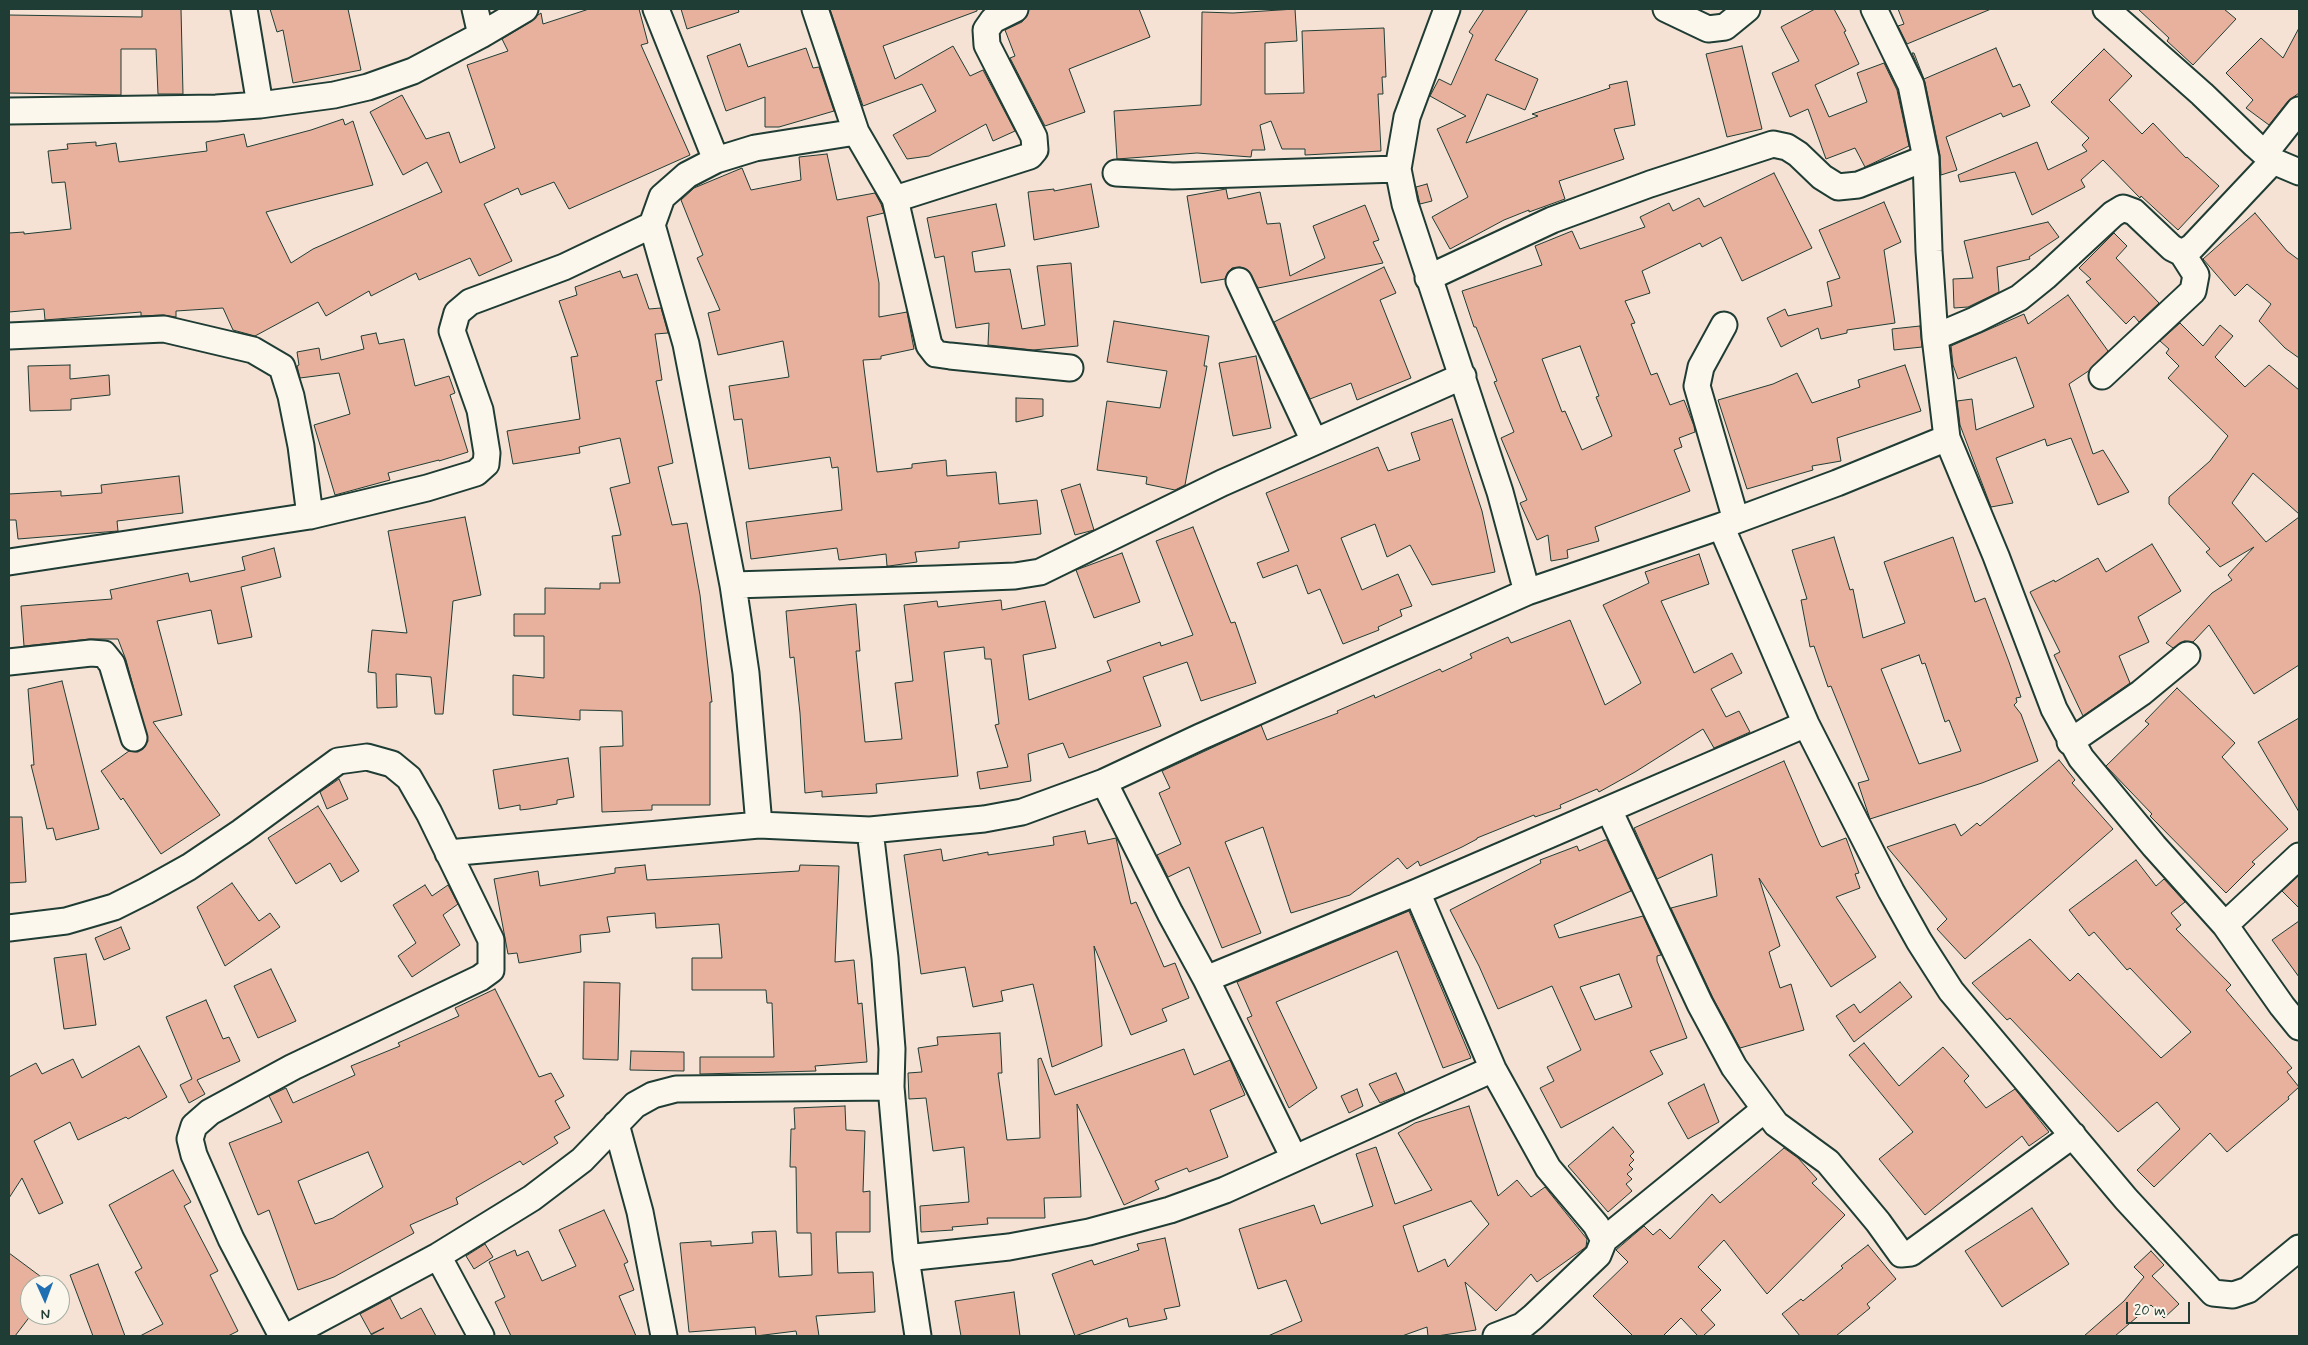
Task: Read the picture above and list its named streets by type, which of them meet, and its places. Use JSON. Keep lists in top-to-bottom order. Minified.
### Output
{"scale_bar":"20 m","north":"bottom"}
